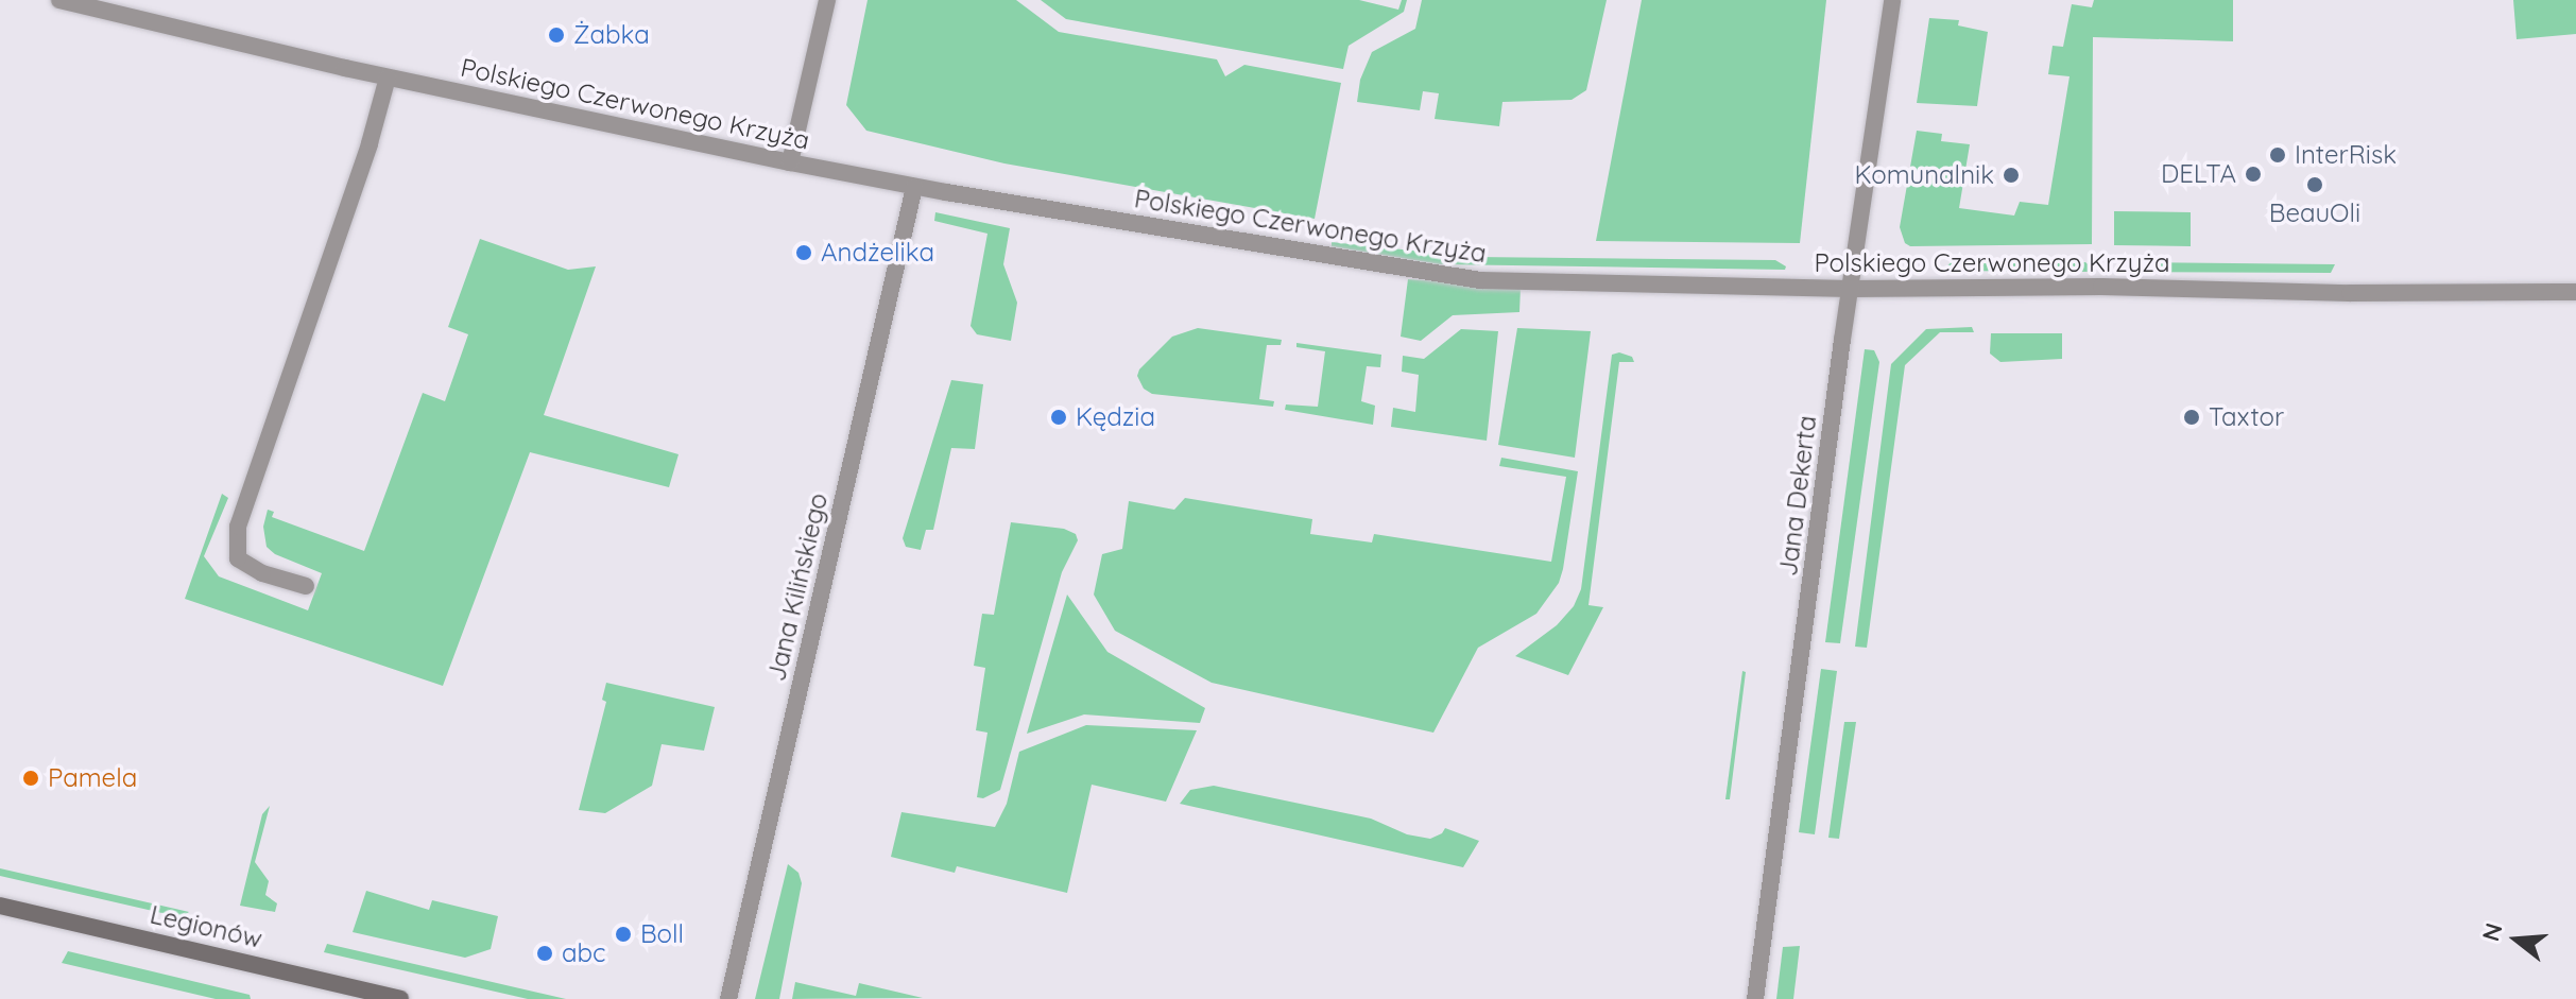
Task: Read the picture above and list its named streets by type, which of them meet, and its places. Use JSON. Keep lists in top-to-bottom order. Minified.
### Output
{"streets":{"street":["Polskiego Czerwonego Krzyża","Jana Dekerta","Jana Kilińskiego","Legionów"]},"crossings":[["Polskiego Czerwonego Krzyża","Jana Dekerta"],["Polskiego Czerwonego Krzyża","Jana Kilińskiego"]],"places":["Żabka","InterRisk","DELTA","Komunalnik","BeauOli","Andżelika","Kędzia","Taxtor","Pamela","Boll","abc"],"north":"left"}
